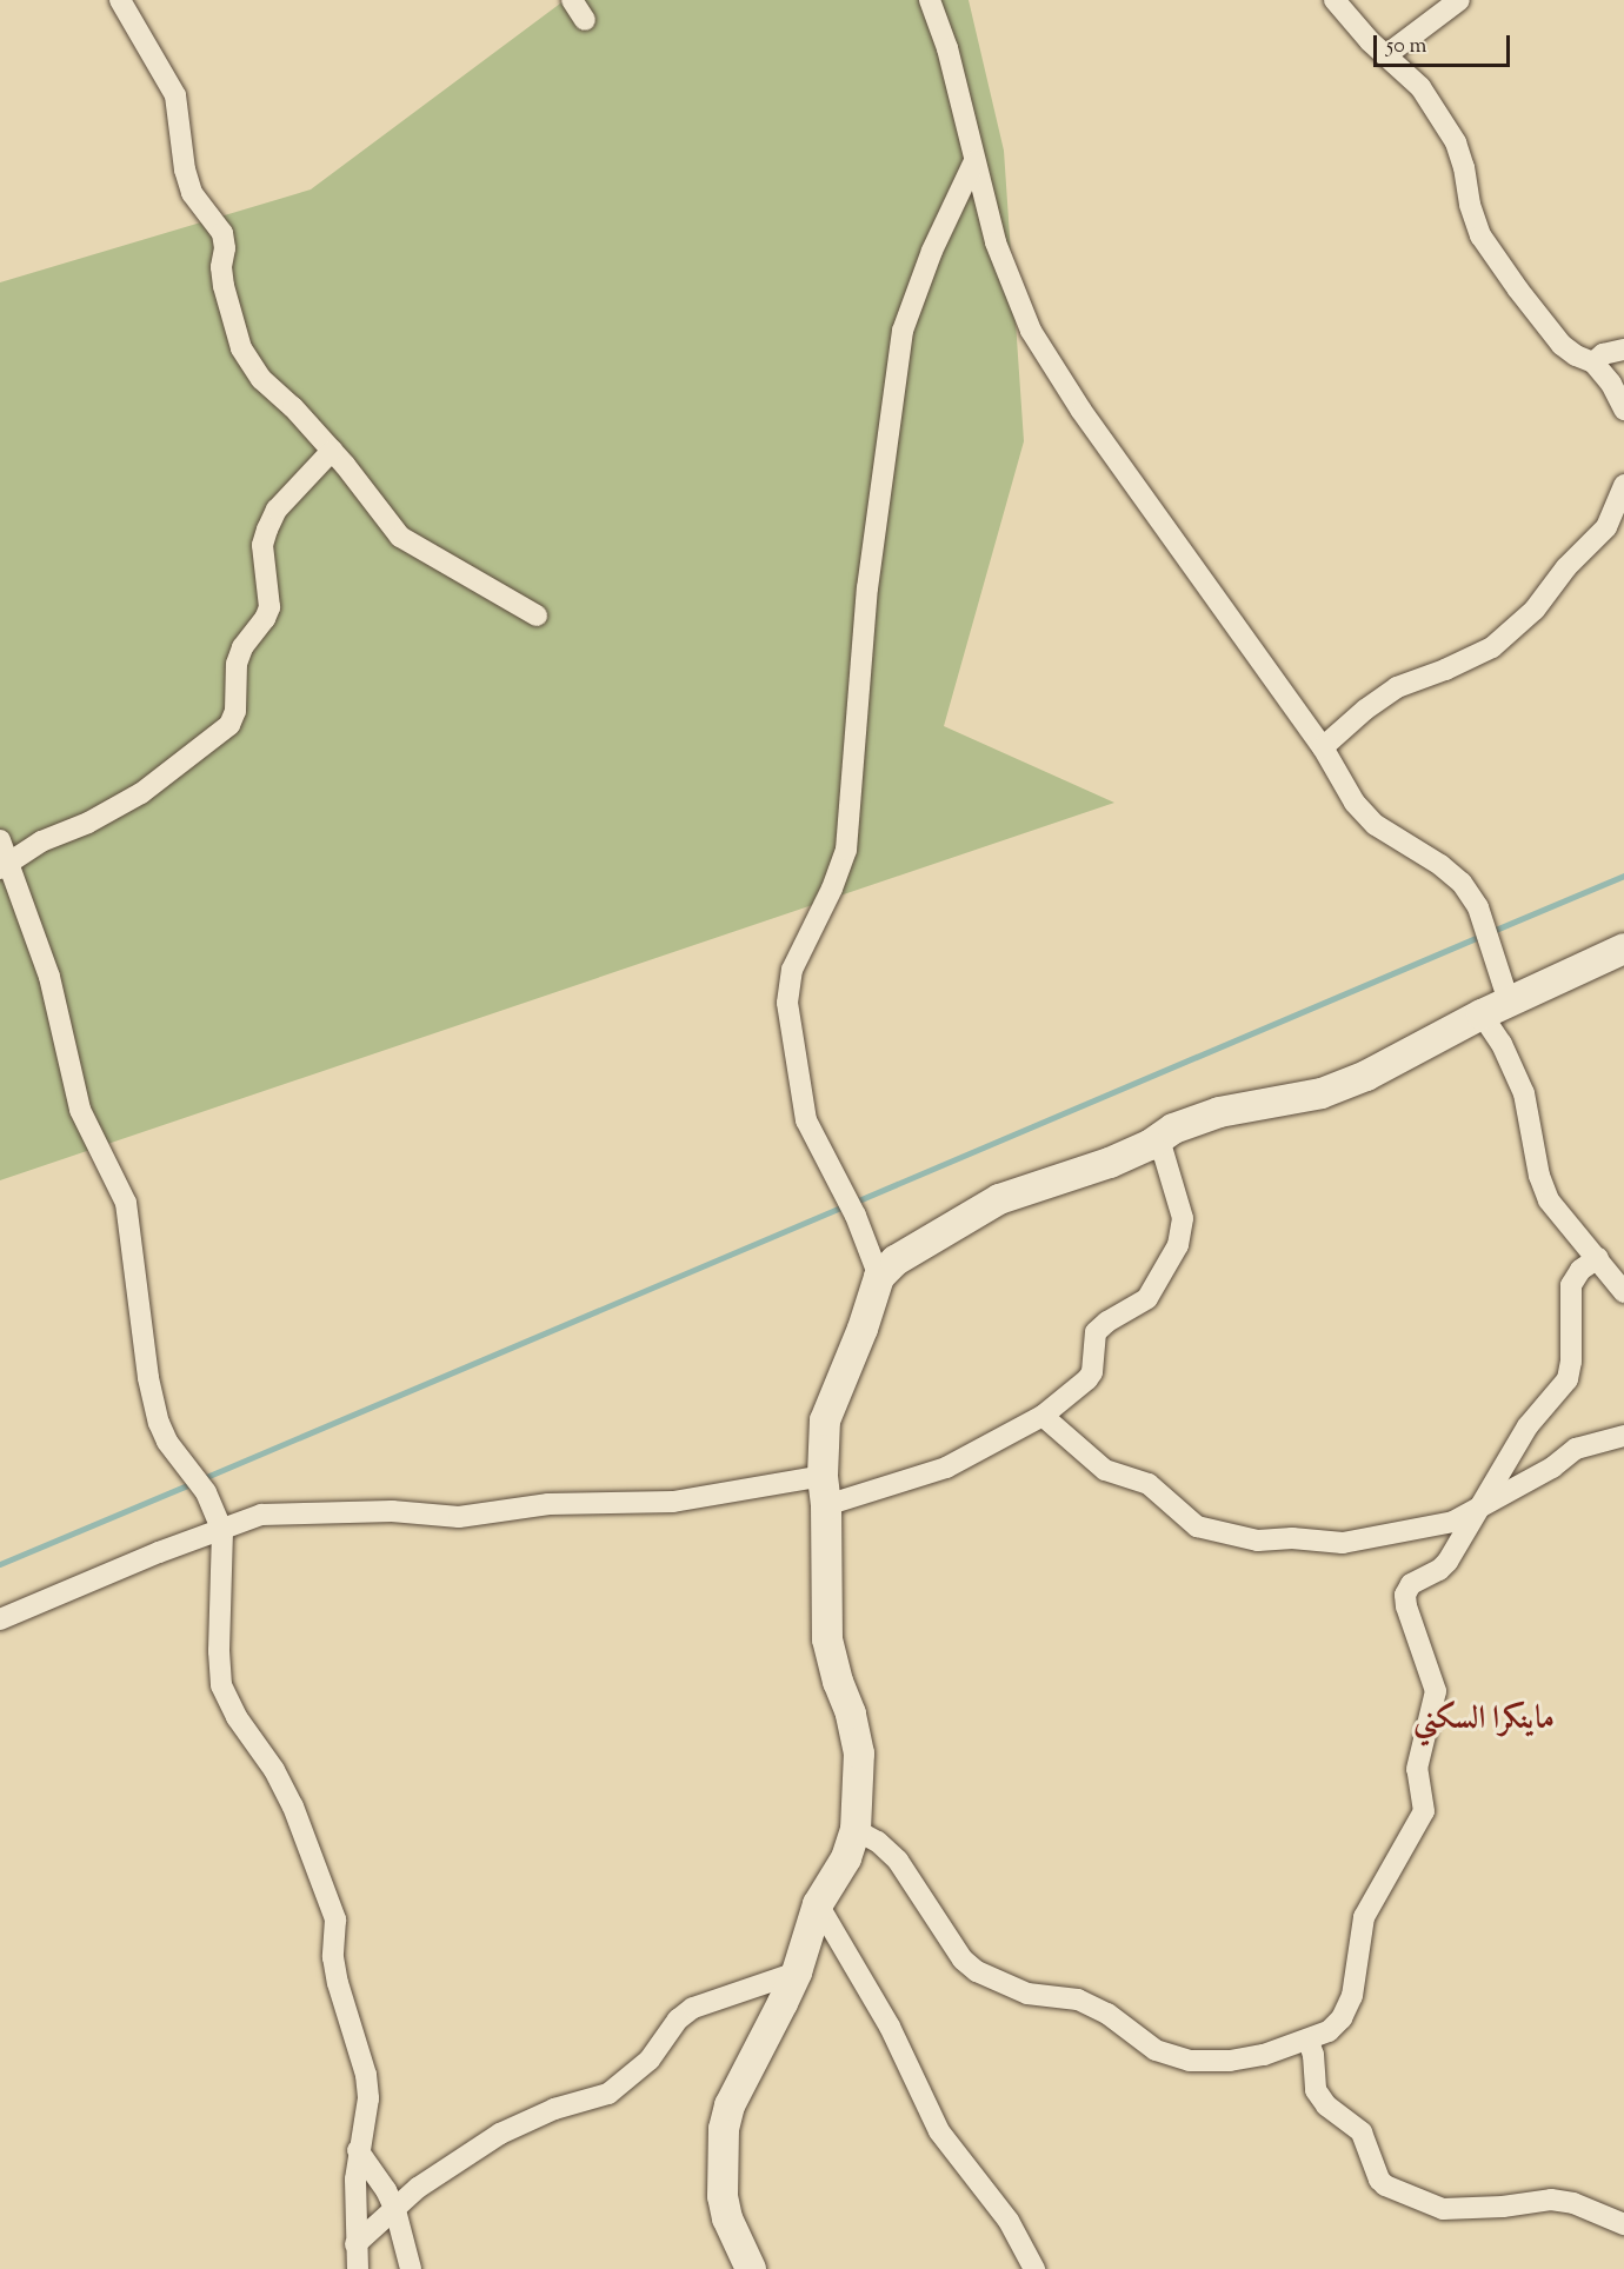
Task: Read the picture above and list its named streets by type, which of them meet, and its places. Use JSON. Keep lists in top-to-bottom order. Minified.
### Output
{"districts":["ماينكرا السكني"],"scale_bar":"50 m"}
